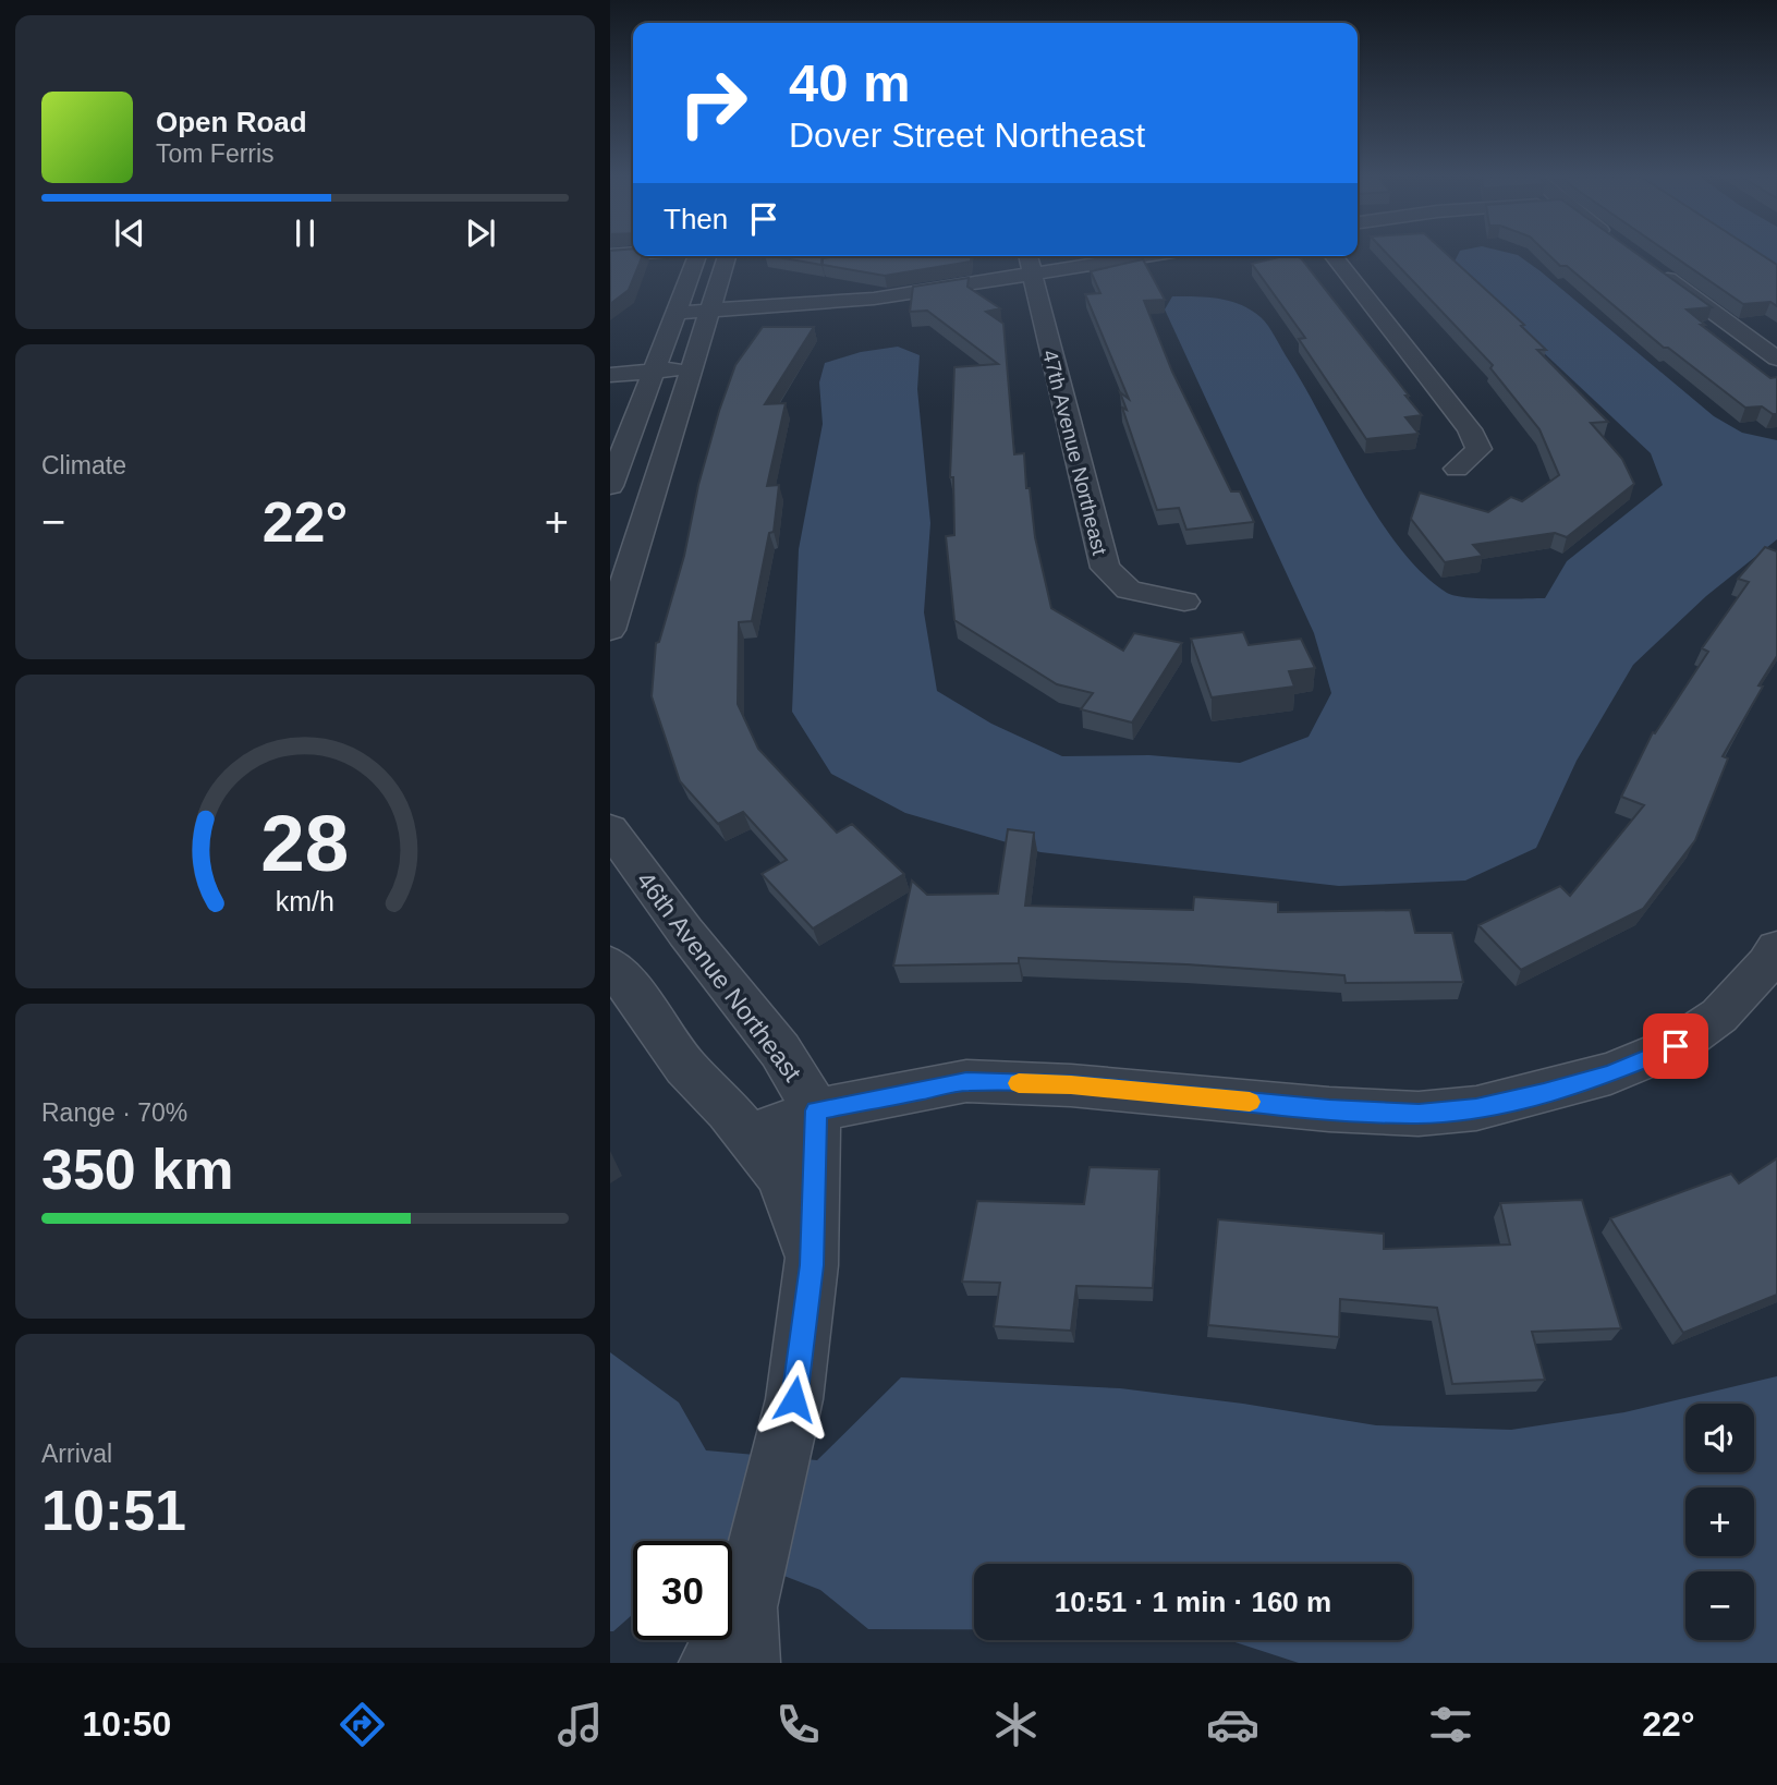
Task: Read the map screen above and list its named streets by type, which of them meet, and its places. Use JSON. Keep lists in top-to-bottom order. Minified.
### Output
{"streets":{"street":["47th Avenue Northeast","46th Avenue Northeast"]},"page":{"turn":["40 m","Dover Street Northeast"],"song":["Open Road","Tom Ferris"],"then":"Then","tile":["Climate",["Range · 70%","350 km"],["Arrival","10:51"]],"heat":["−","22°","+"],"map_buttons":["+","−"],"limit":"30","trip":"10:51 · 1 min · 160 m","tabs":["10:50","22°"],"gauge":["28","km/h"]}}
